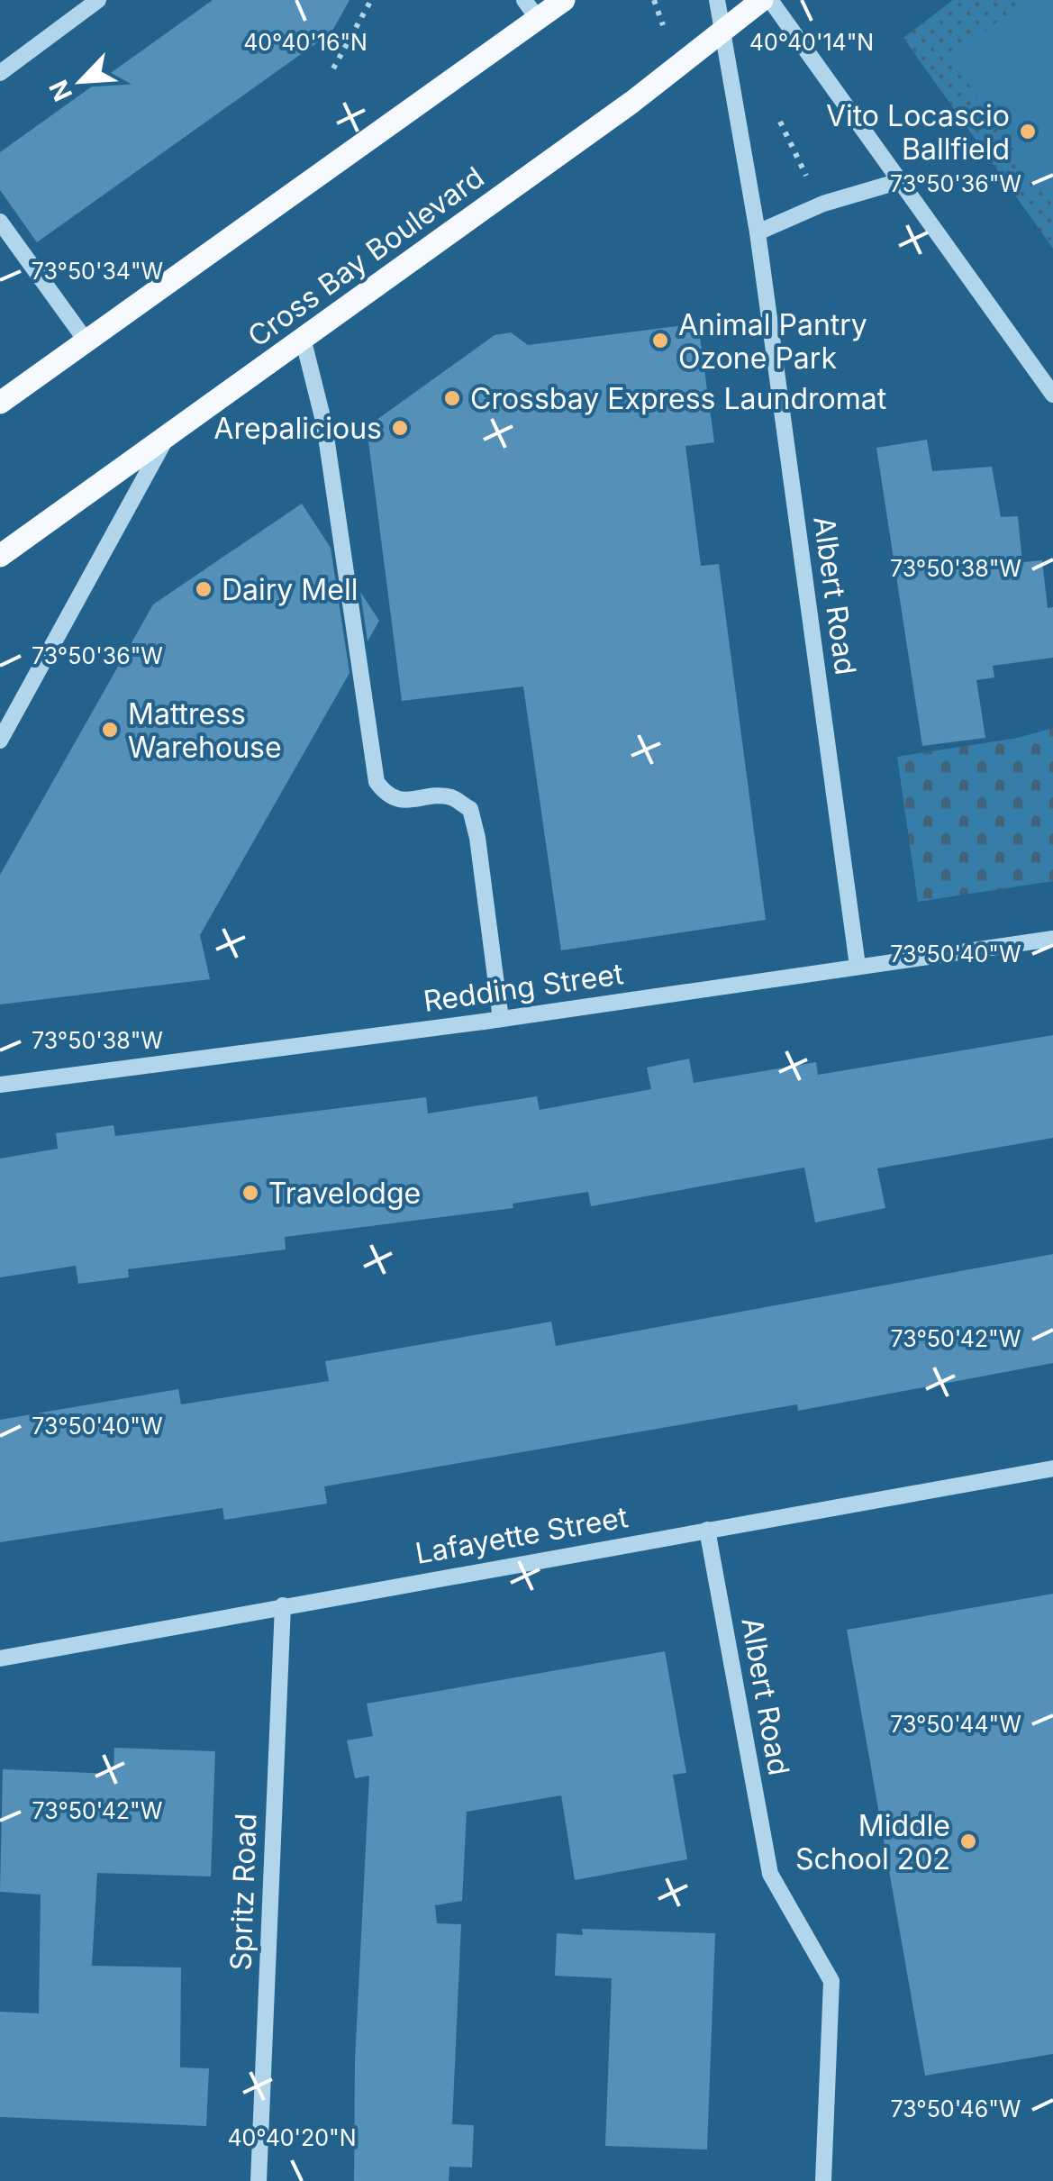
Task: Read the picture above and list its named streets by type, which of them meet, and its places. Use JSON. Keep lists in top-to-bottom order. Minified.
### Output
{"streets":{"main road":["Cross Bay Boulevard"],"street":["Albert Road","Redding Street","Lafayette Street","Spritz Road"]},"crossings":[["Cross Bay Boulevard","Albert Road"],["Albert Road","Redding Street"],["Albert Road","Lafayette Street"],["Lafayette Street","Spritz Road"]],"places":["Vito Locascio Ballfield","Animal Pantry Ozone Park","Crossbay Express Laundromat","Arepalicious","Dairy Mell","Mattress Warehouse","Travelodge","Middle School 202"],"north":"bottom left","coordinates":["40°40'16\"N","40°40'14\"N","73°50'36\"W","73°50'34\"W","73°50'38\"W","73°50'40\"W","73°50'42\"W","73°50'44\"W","73°50'46\"W","40°40'20\"N"]}
